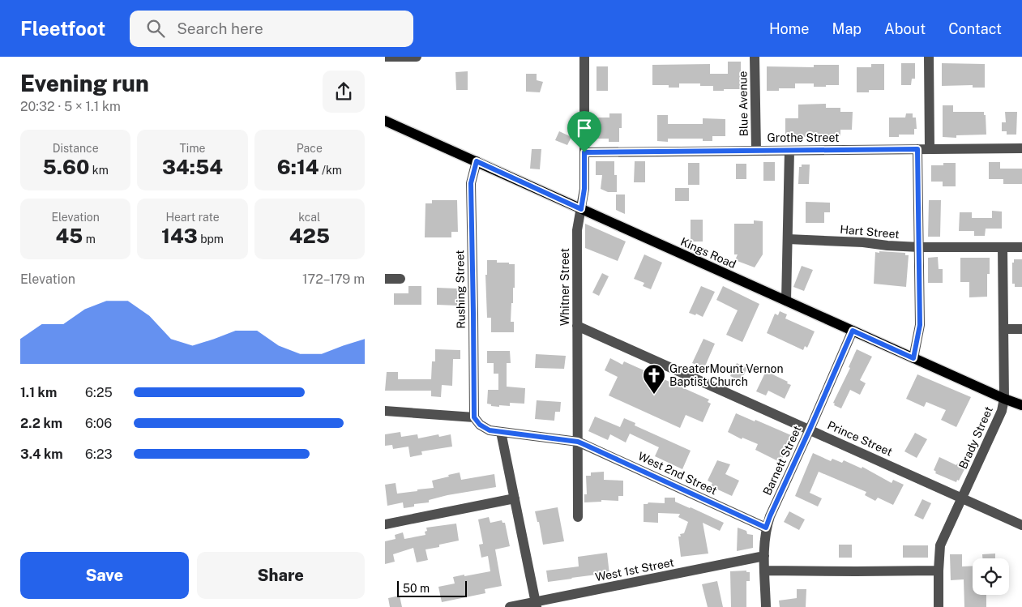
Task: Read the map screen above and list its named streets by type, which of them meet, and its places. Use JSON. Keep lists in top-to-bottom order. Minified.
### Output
{"streets":{"main road":["Kings Road"],"street":["Blue Avenue","Grothe Street","Hart Street","Whitner Street","Rushing Street","Brady Street","Prince Street","Barnett Street","West 2nd Street","West 1st Street"]},"crossings":[["Blue Avenue","Grothe Street"],["Grothe Street","Whitner Street"],["Hart Street","Brady Street"],["Kings Road","Whitner Street"],["Kings Road","Rushing Street"],["Kings Road","Brady Street"],["Kings Road","Barnett Street"],["Whitner Street","Prince Street"],["Whitner Street","West 2nd Street"],["Rushing Street","West 2nd Street"],["Brady Street","Prince Street"],["Prince Street","Barnett Street"],["Barnett Street","West 2nd Street"],["Barnett Street","West 1st Street"]],"places":{"church":["GreaterMount Vernon Baptist Church"]},"scale_bar":"50 m","page":{"header":"Fleetfoot","search":"Search here","nav":["Home","Map","About","Contact"],"heading":["Evening run","20:32 · 5 × 1.1 km"],"stats":[["Distance","5.60 km"],["Time","34:54"],["Pace","6:14 /km"],["Elevation","45 m"],["Heart rate","143 bpm"],["kcal","425"]],"chart":["Elevation","172–179 m"],"list":[{"name":"1.1 km","note":"6:25"},{"name":"2.2 km","note":"6:06"},{"name":"3.4 km","note":"6:23"}],"buttons":["Save","Share"],"scale":"50 m"}}
